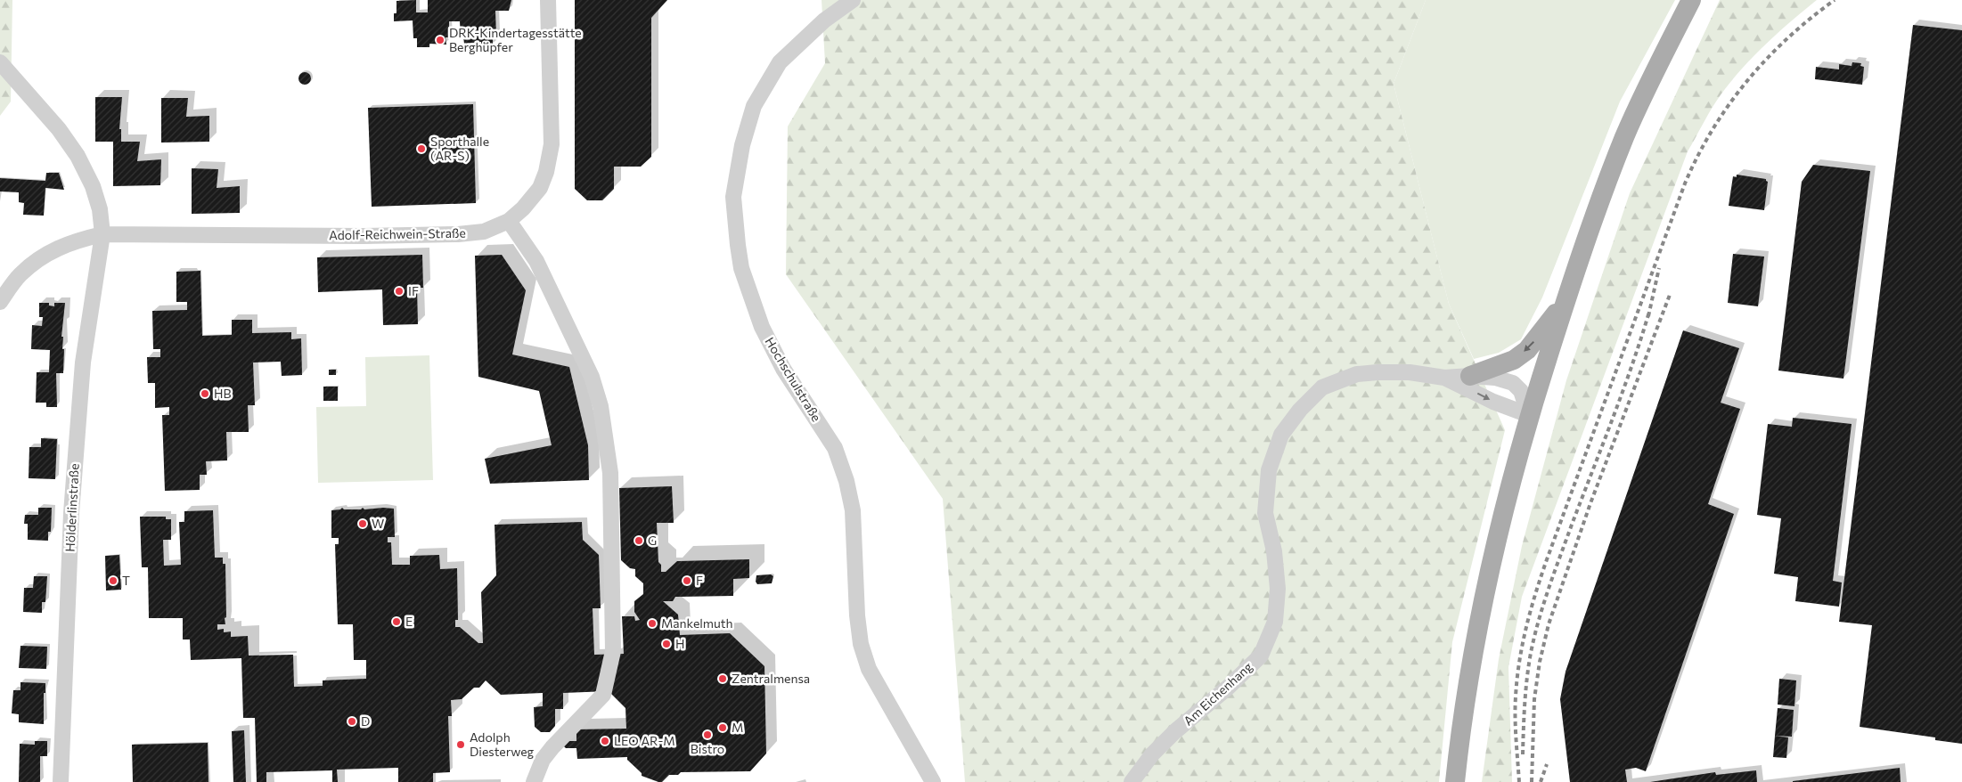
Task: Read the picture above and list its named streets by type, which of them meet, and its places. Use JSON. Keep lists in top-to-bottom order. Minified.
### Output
{"streets":{"street":["Adolf-Reichwein-Straße","Hochschulstraße","Hölderlinstraße","Am Eichenhang"]},"crossings":[["Adolf-Reichwein-Straße","Hölderlinstraße"]],"places":["DRK-Kindertagesstätte Berghüpfer","Sporthalle (AR-S)","IF","HB","W","G","T","F","E","Mankelmuth","H","Zentralmensa","D","M","Bistro","LEO AR-M","Adolph Diesterweg"]}
